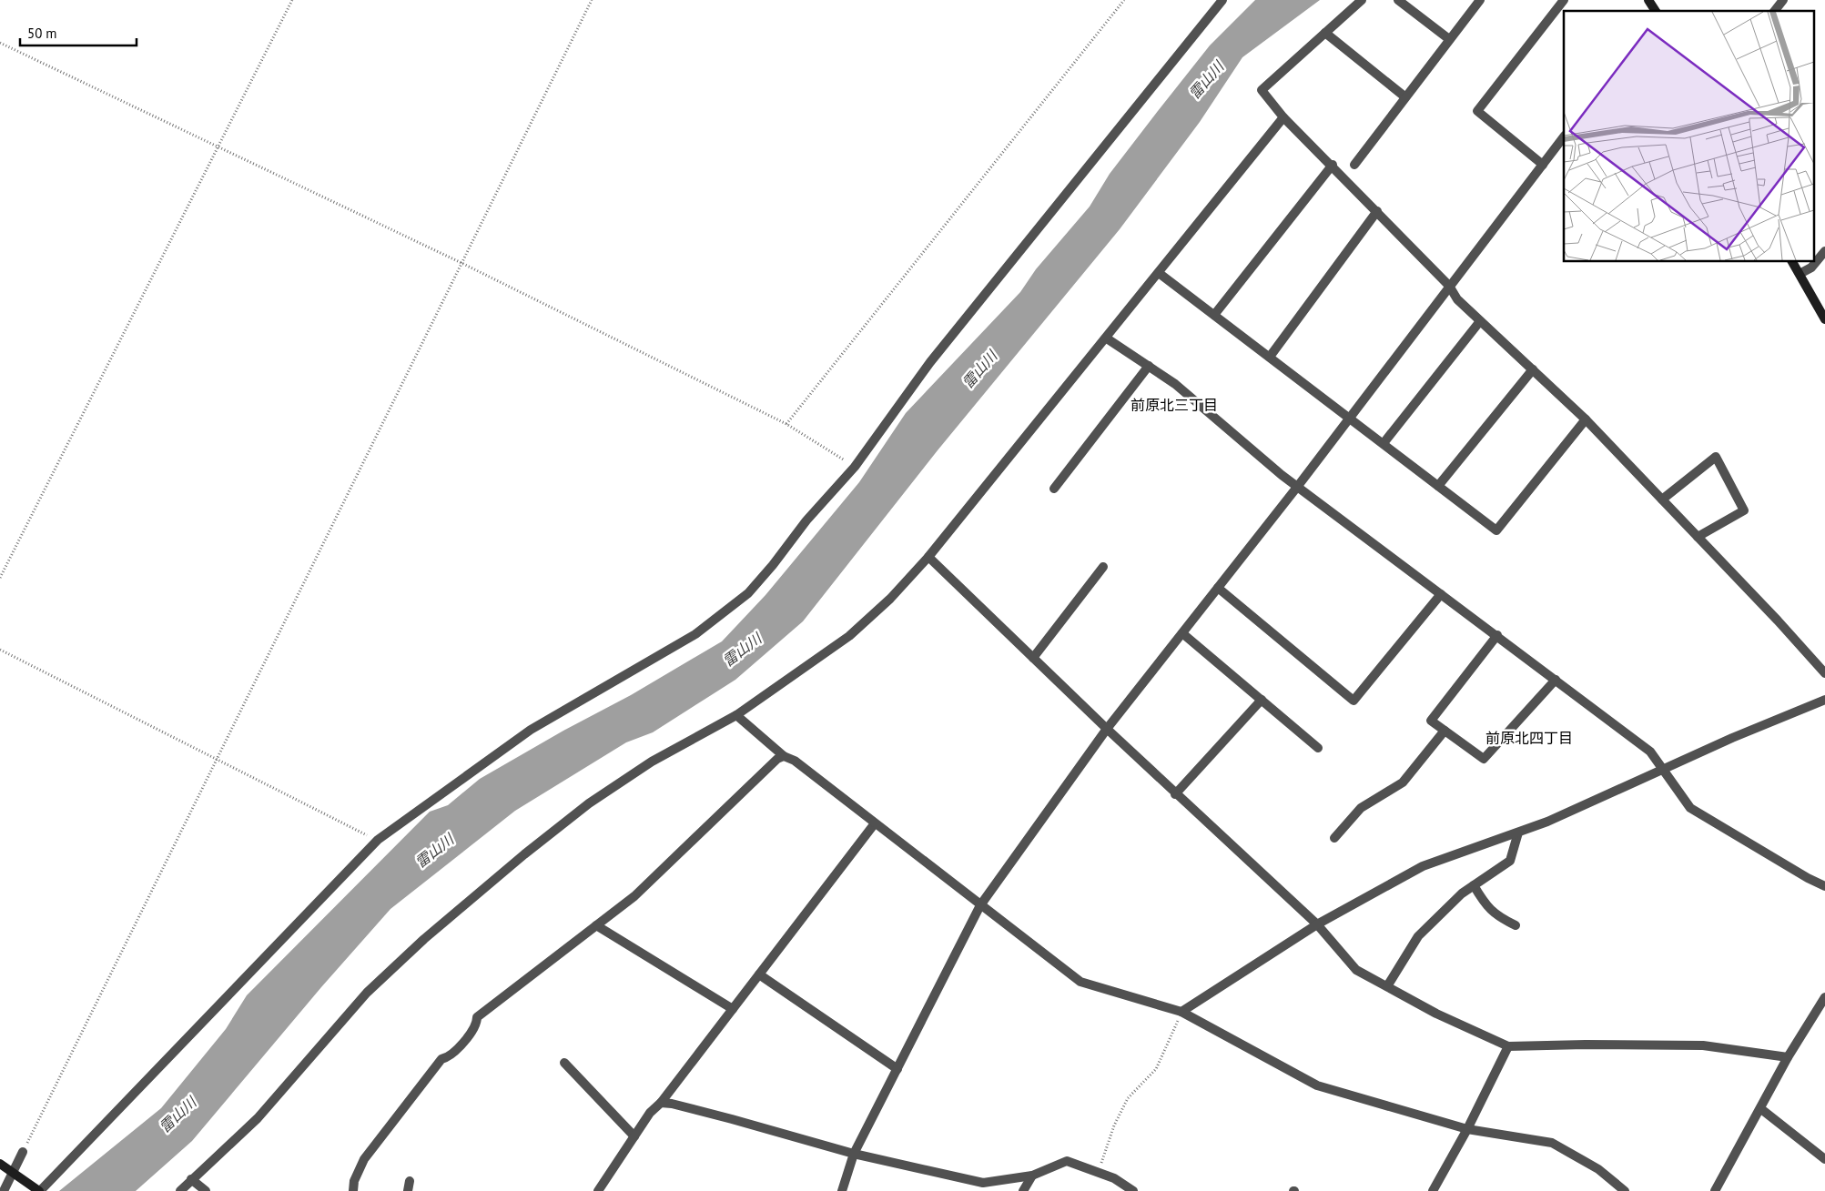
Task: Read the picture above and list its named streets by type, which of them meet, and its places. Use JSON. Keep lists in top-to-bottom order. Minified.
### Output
{"districts":["前原北三丁目","前原北四丁目"],"water":["雷山川"],"scale_bar":"50 m"}
